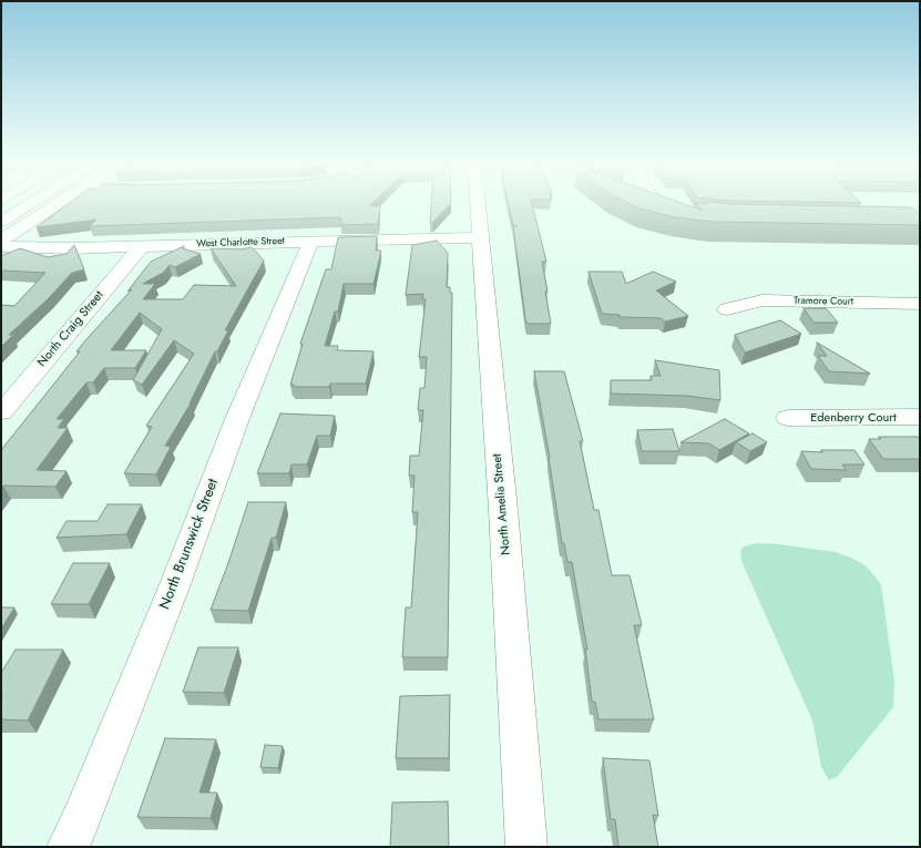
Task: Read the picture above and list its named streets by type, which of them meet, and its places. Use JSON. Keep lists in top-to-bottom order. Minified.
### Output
{"streets":{"street":["West Charlotte Street","Tramore Court","North Craig Street","Edenberry Court","North Amelia Street","North Brunswick Street"]},"crossings":[["West Charlotte Street","North Craig Street"],["West Charlotte Street","North Amelia Street"],["West Charlotte Street","North Brunswick Street"]]}
